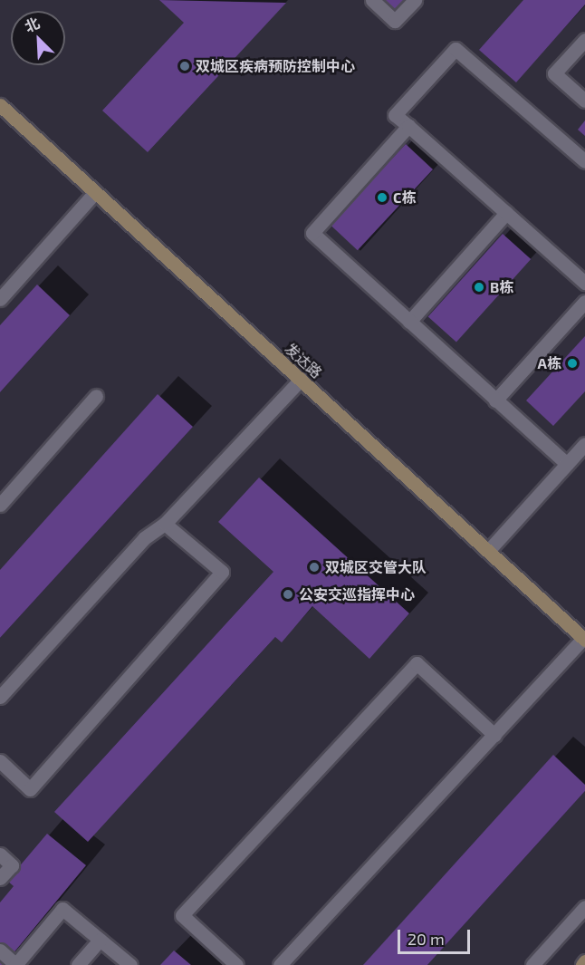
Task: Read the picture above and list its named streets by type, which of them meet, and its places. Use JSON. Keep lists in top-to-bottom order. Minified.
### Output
{"streets":{"street":["发达路"]},"places":["双城区疾病预防控制中心","C栋","B栋","A栋","双城区交管大队","公安交巡指挥中心"],"scale_bar":"20 m","north":"top left"}
